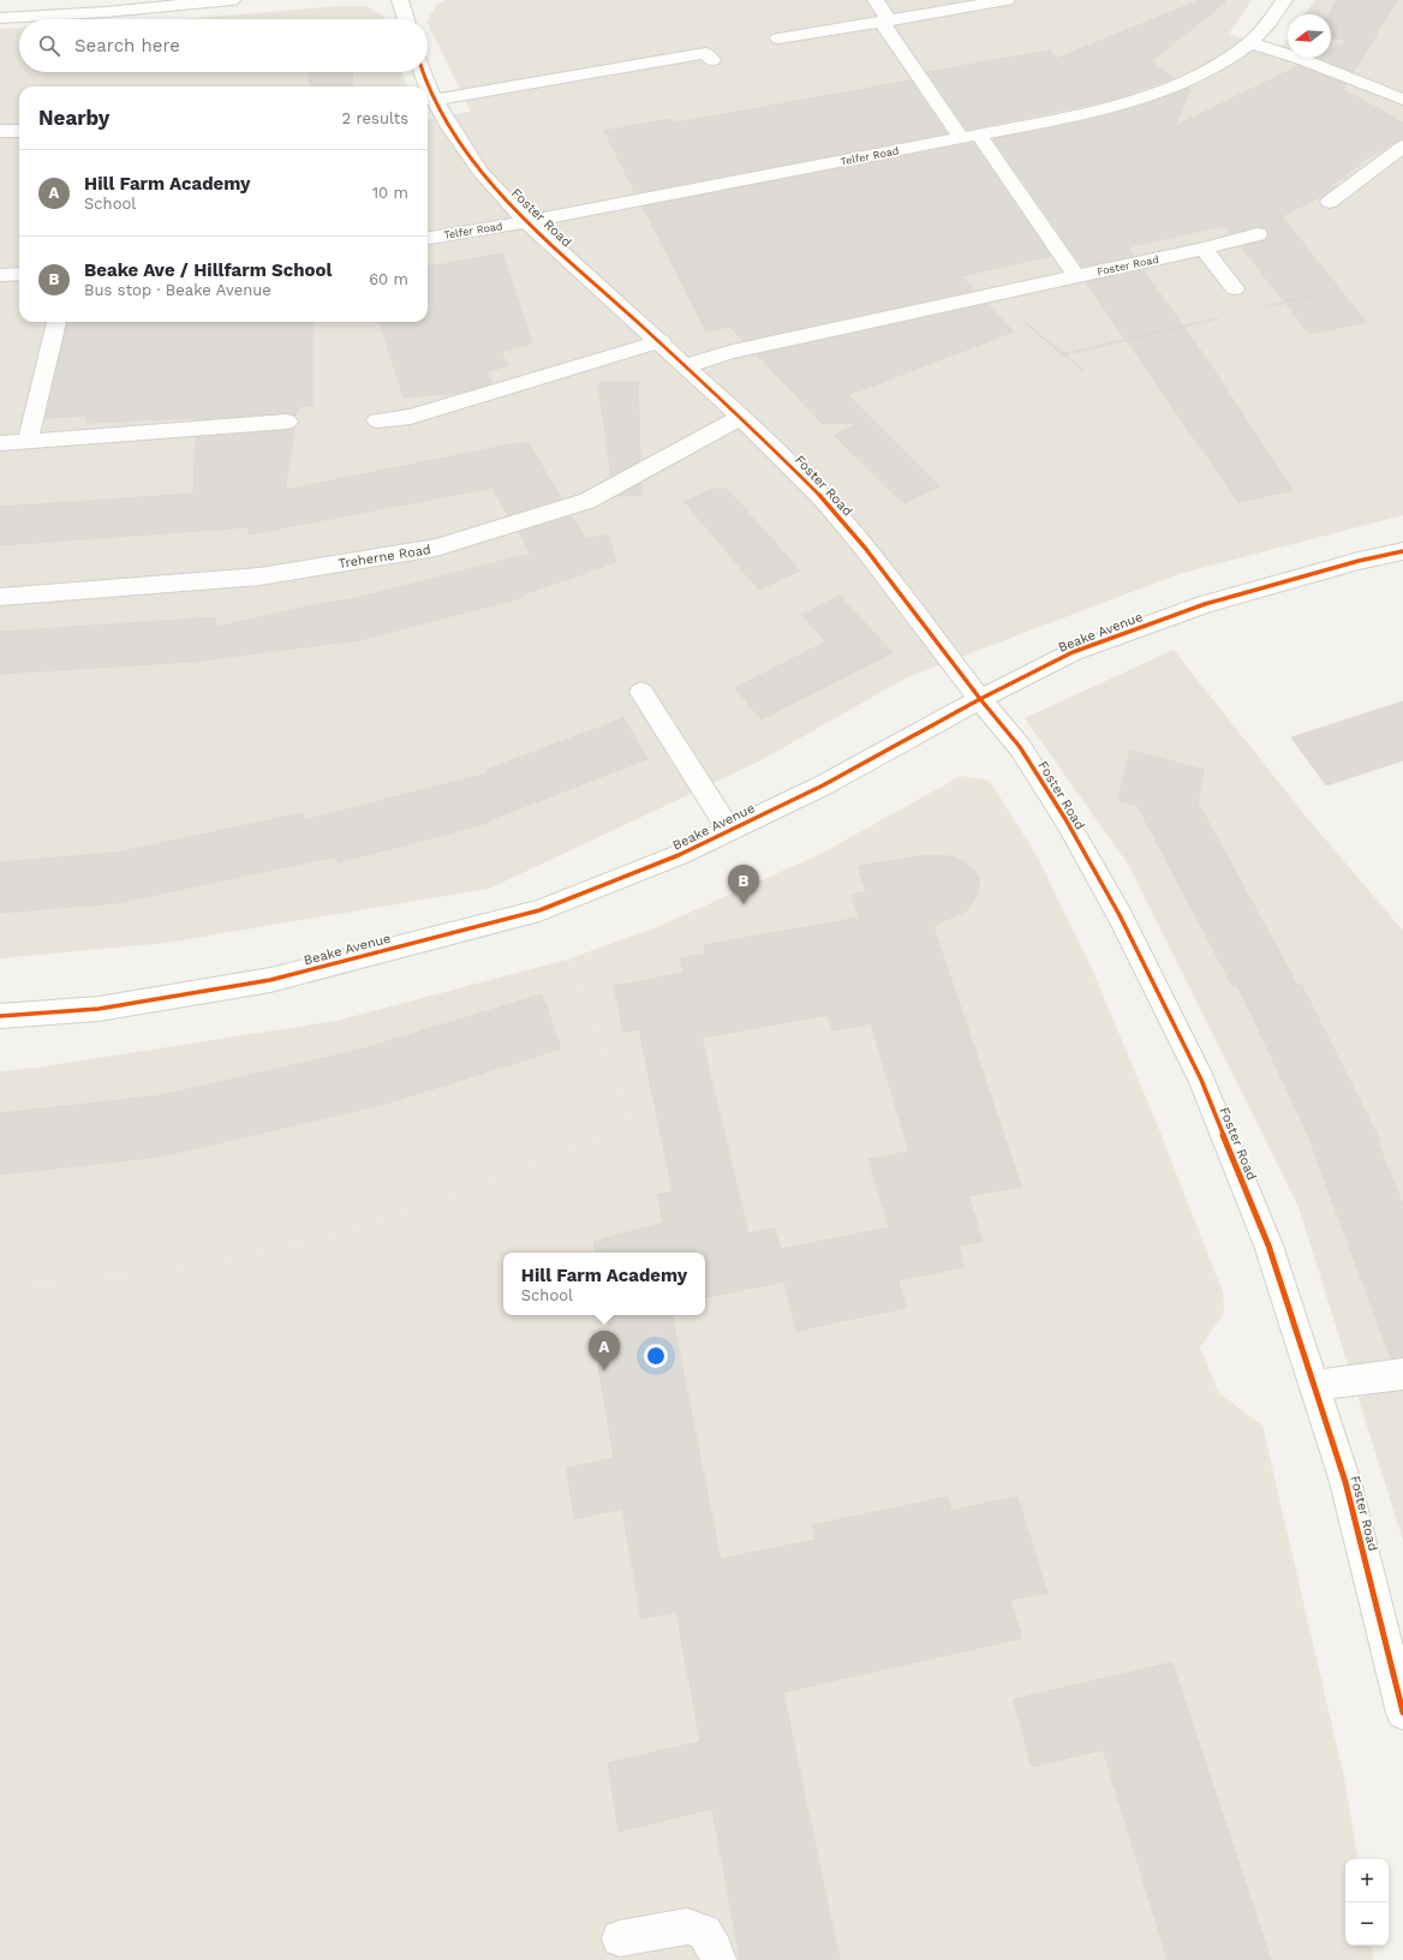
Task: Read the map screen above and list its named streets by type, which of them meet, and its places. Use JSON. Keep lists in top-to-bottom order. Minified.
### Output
{"streets":{"street":["Telfer Road","Foster Road","Treherne Road","Beake Avenue"]},"crossings":[["Telfer Road","Foster Road"],["Foster Road","Treherne Road"],["Foster Road","Beake Avenue"]],"north":"left","page":{"search":"Search here","heading":["Nearby","2 results"],"list":[{"mark":"A","name":"Hill Farm Academy","note":"School","value":"10 m"},{"mark":"B","name":"Beake Ave / Hillfarm School","note":"Bus stop · Beake Avenue","value":"60 m"}],"pins":["B","A"],"popup":["Hill Farm Academy","School"],"map_buttons":["+","−"]}}
